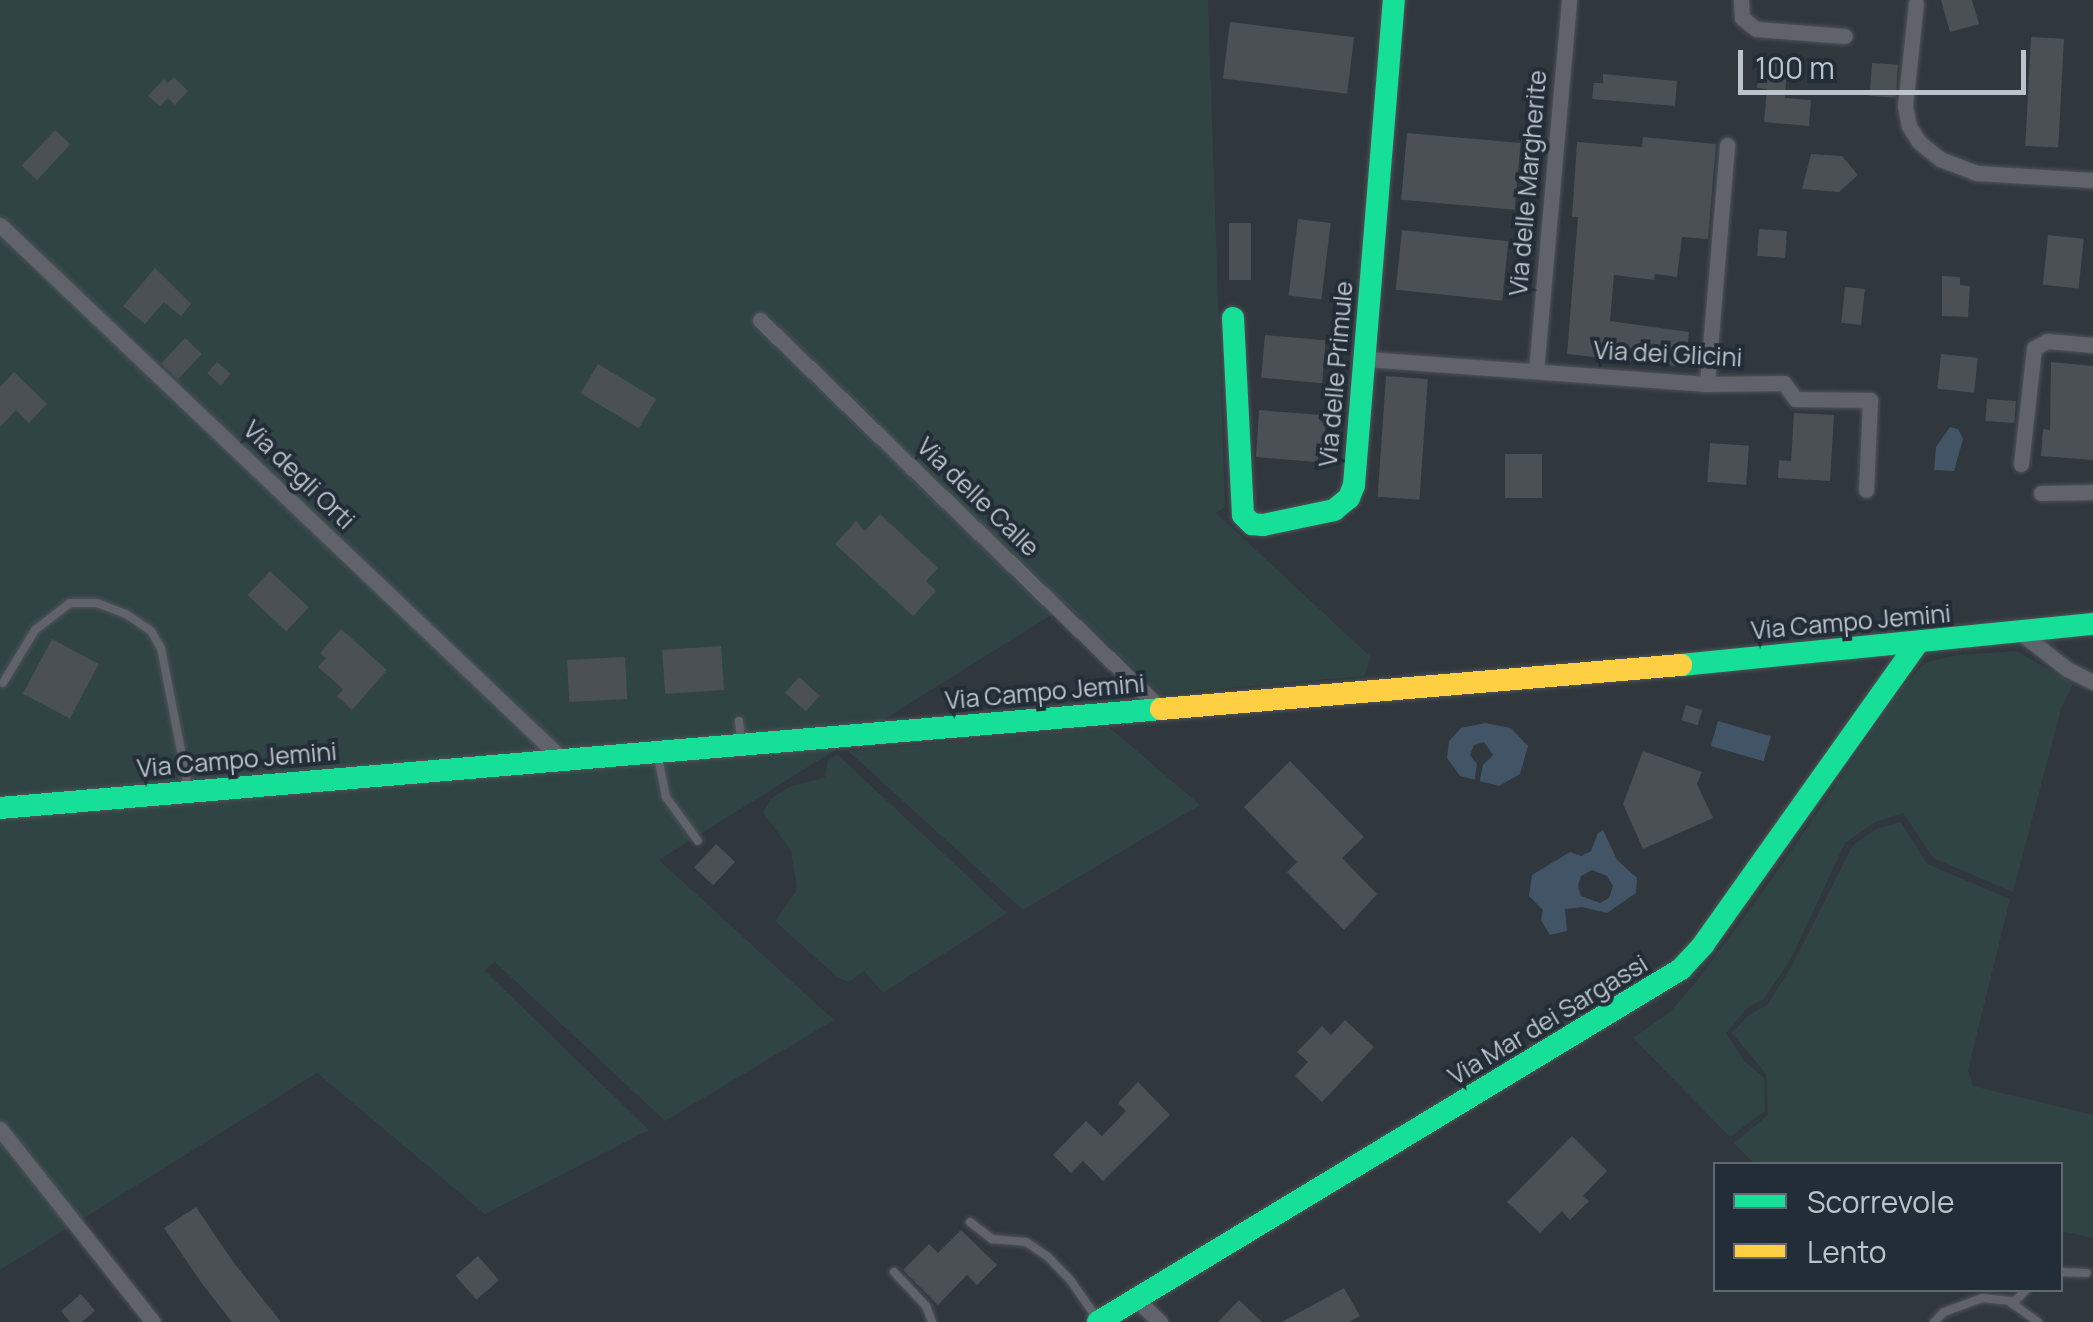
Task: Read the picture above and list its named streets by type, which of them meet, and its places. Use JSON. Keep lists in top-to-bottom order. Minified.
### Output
{"streets":{"street":["Via delle Margherite","Via dei Glicini","Via delle Primule","Via degli Orti","Via delle Calle","Via Campo Jemini","Via Mar dei Sargassi"]},"crossings":[["Via delle Margherite","Via dei Glicini"],["Via dei Glicini","Via delle Primule"],["Via degli Orti","Via Campo Jemini"],["Via delle Calle","Via Campo Jemini"],["Via Campo Jemini","Via Mar dei Sargassi"]],"legend":["Scorrevole","Lento"],"scale_bar":"100 m"}
